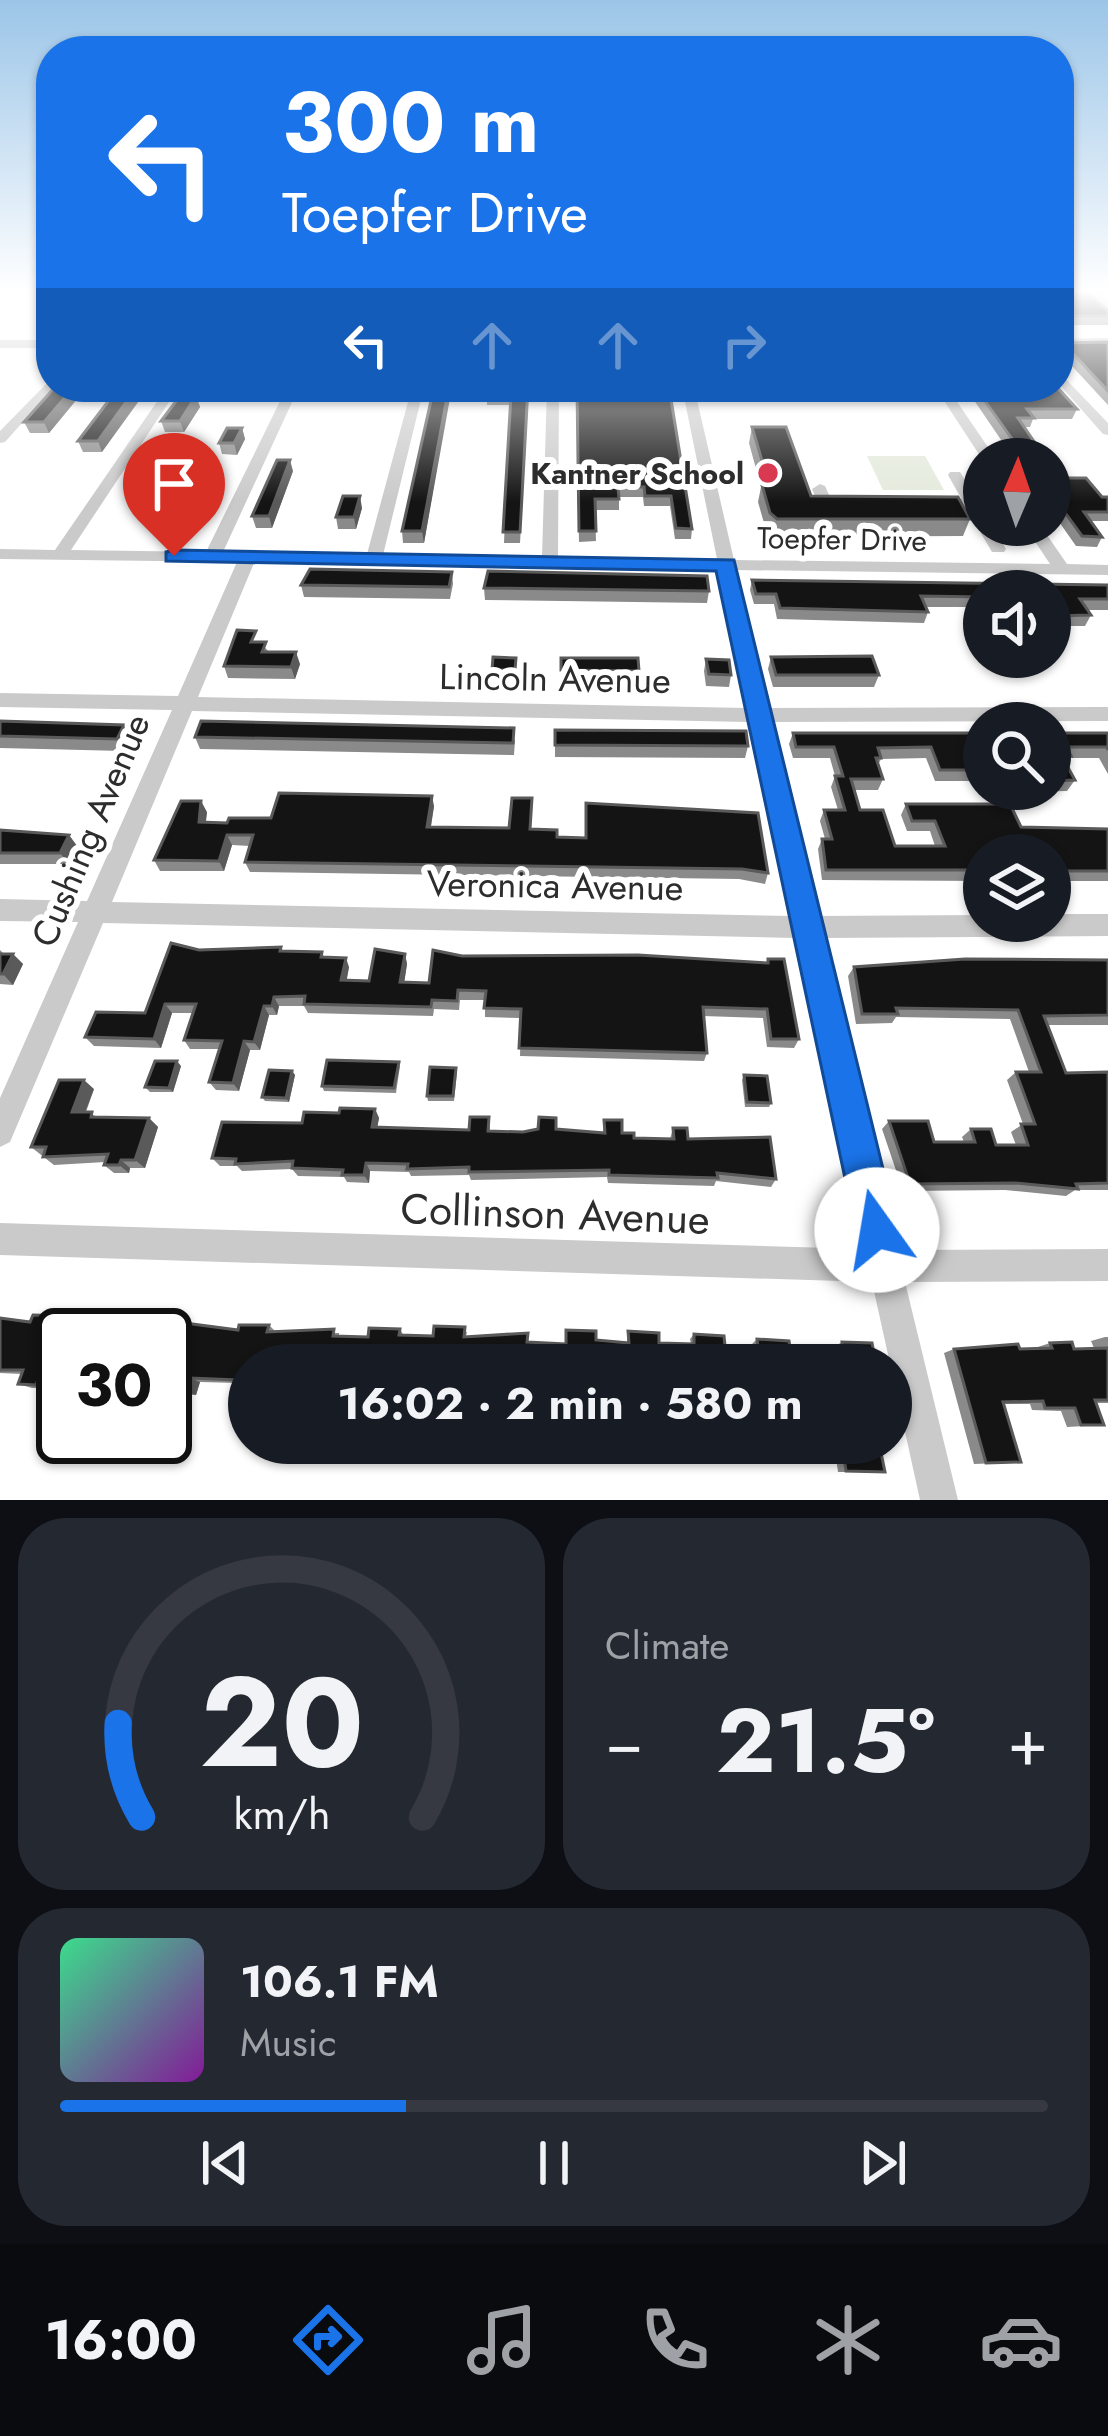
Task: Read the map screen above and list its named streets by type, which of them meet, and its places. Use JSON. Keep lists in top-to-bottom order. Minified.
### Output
{"streets":{"street":["Toepfer Drive","Lincoln Avenue","Cushing Avenue","Veronica Avenue","Collinson Avenue"]},"crossings":[["Toepfer Drive","Cushing Avenue"],["Lincoln Avenue","Cushing Avenue"],["Cushing Avenue","Veronica Avenue"]],"places":["Kantner School"],"north":"top","page":{"turn":["300 m","Toepfer Drive"],"limit":"30","trip":"16:02 · 2 min · 580 m","tile":"Climate","heat":["−","21.5°","+"],"song":["106.1 FM","Music"],"tabs":"16:00","gauge":["20","km/h"]}}
